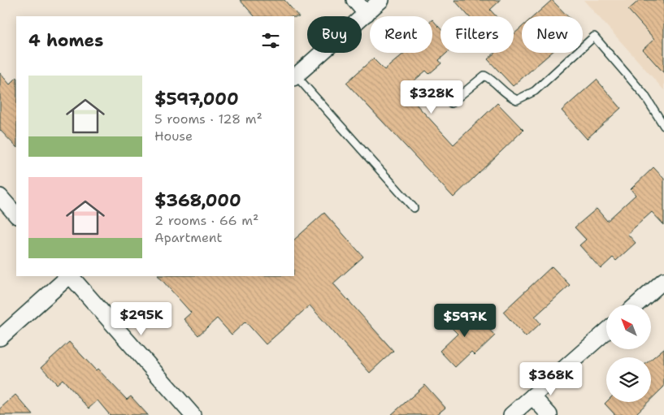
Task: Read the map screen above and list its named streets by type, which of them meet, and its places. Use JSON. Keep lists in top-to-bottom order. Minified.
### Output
{"north":"top left","page":{"chip":["Buy","Rent","Filters","New"],"heading":"4 homes","list":[{"name":"$597,000","note":"5 rooms · 128 m² · House"},{"name":"$368,000","note":"2 rooms · 66 m² · Apartment"}],"price":["$328K","$295K","$597K","$368K"]}}
